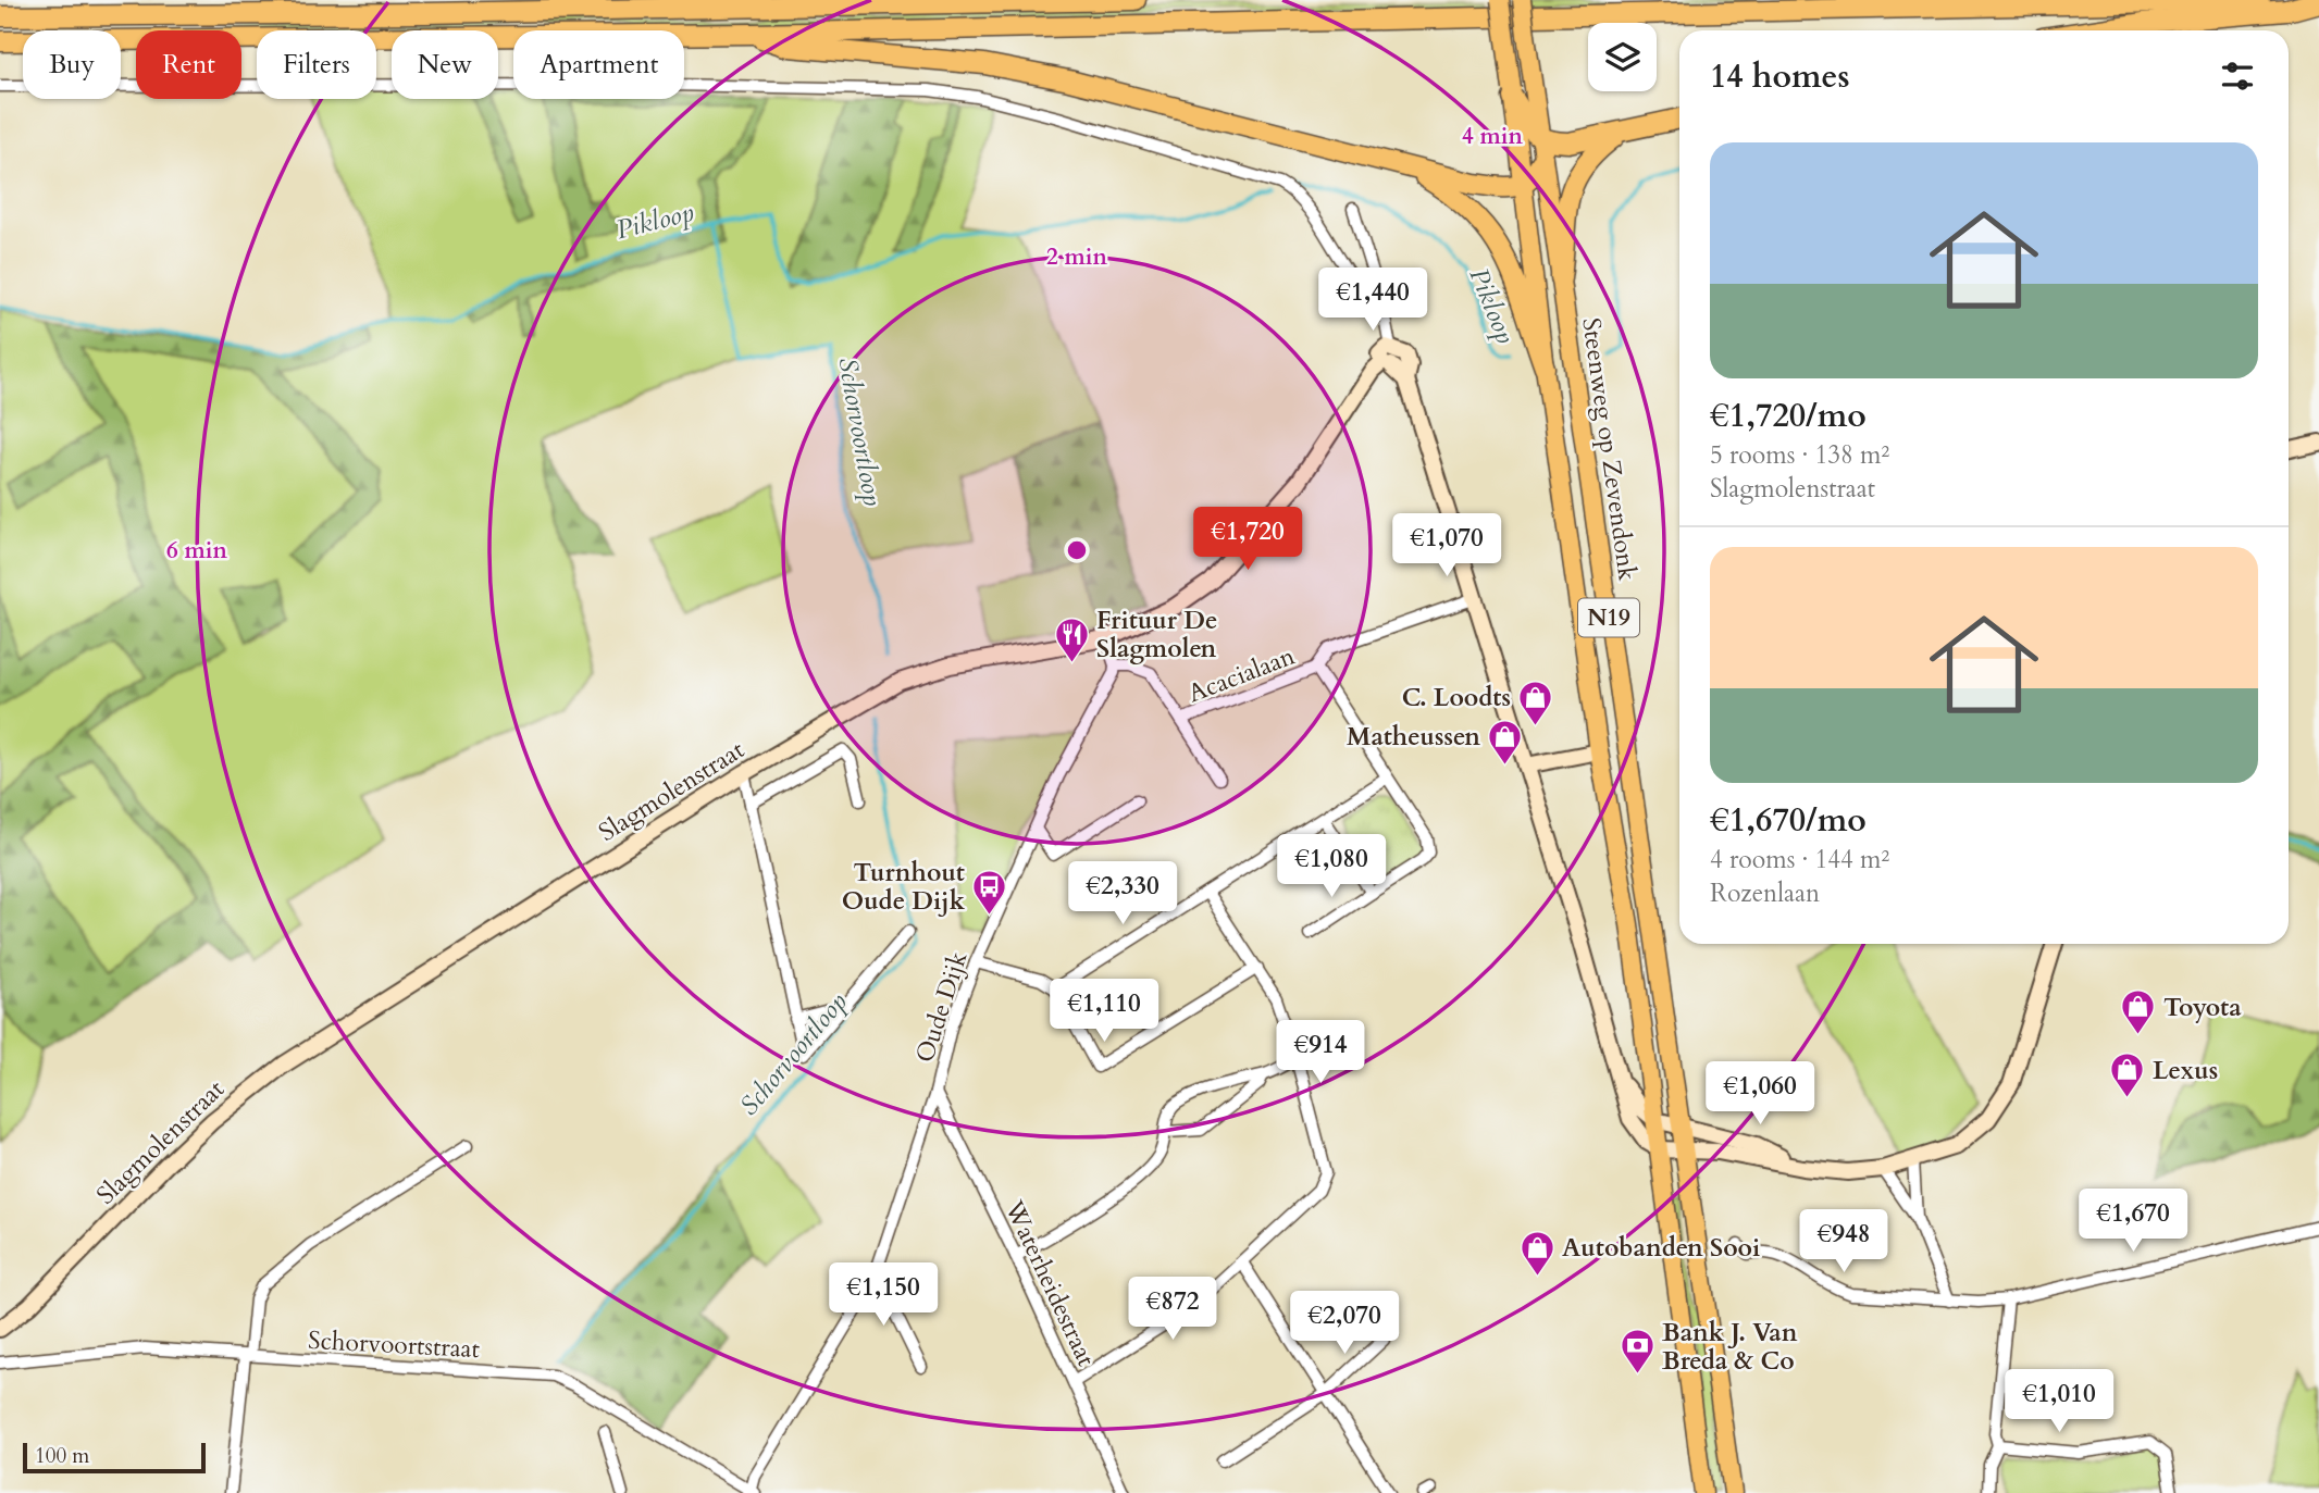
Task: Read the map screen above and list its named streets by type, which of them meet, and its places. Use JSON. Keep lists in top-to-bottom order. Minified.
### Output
{"streets":{"main road":["Steenweg op Zevendonk","N19"],"street":["Acacialaan","Slagmolenstraat","Oude Dijk","Waterheidestraat","Schorvoortstraat"]},"crossings":[["Acacialaan","Oude Dijk"],["Oude Dijk","Waterheidestraat"],["Oude Dijk","Schorvoortstraat"]],"water":["Pikloop","Schorvoortloop"],"places":{"restaurant":["Frituur De Slagmolen"],"shop":["C. Loodts","Matheussen","Toyota","Lexus","Autobanden Sooi"],"bus stop":["Turnhout Oude Dijk"],"bank":["Bank J. Van Breda & Co"]},"scale_bar":"100 m","page":{"chip":["Buy","Rent","Filters","New","Apartment"],"heading":"14 homes","list":[{"name":"€1,720/mo","note":"5 rooms · 138 m² · Slagmolenstraat"},{"name":"€1,670/mo","note":"4 rooms · 144 m² · Rozenlaan"}],"price":["€1,440","€1,720","€1,070","€1,080","€2,330","€1,110","€914","€1,060","€1,670","€948","€1,150","€872","€2,070","€1,010"],"scale":"100 m"},"rings":["4 min","2 min","6 min"]}
